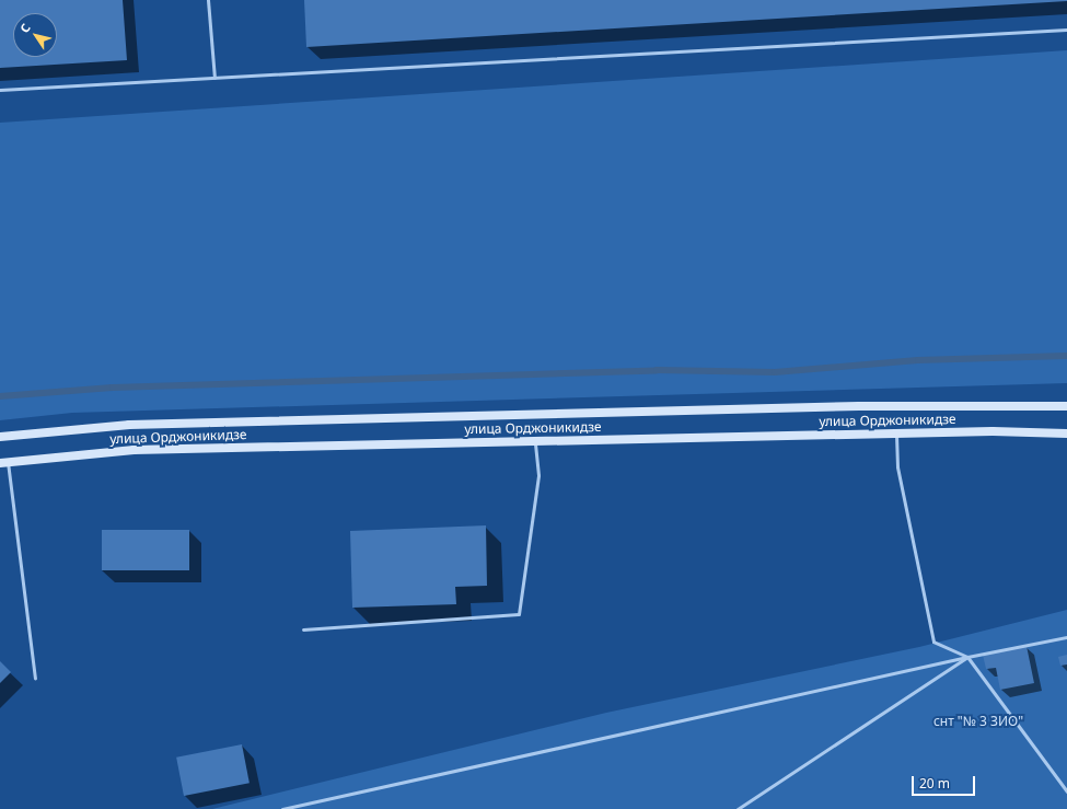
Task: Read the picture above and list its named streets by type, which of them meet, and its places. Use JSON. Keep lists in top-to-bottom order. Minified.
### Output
{"streets":{"main road":["улица Орджоникидзе"]},"parks":["снт \"№ 3 ЗИО\""],"scale_bar":"20 m","north":"top left"}
